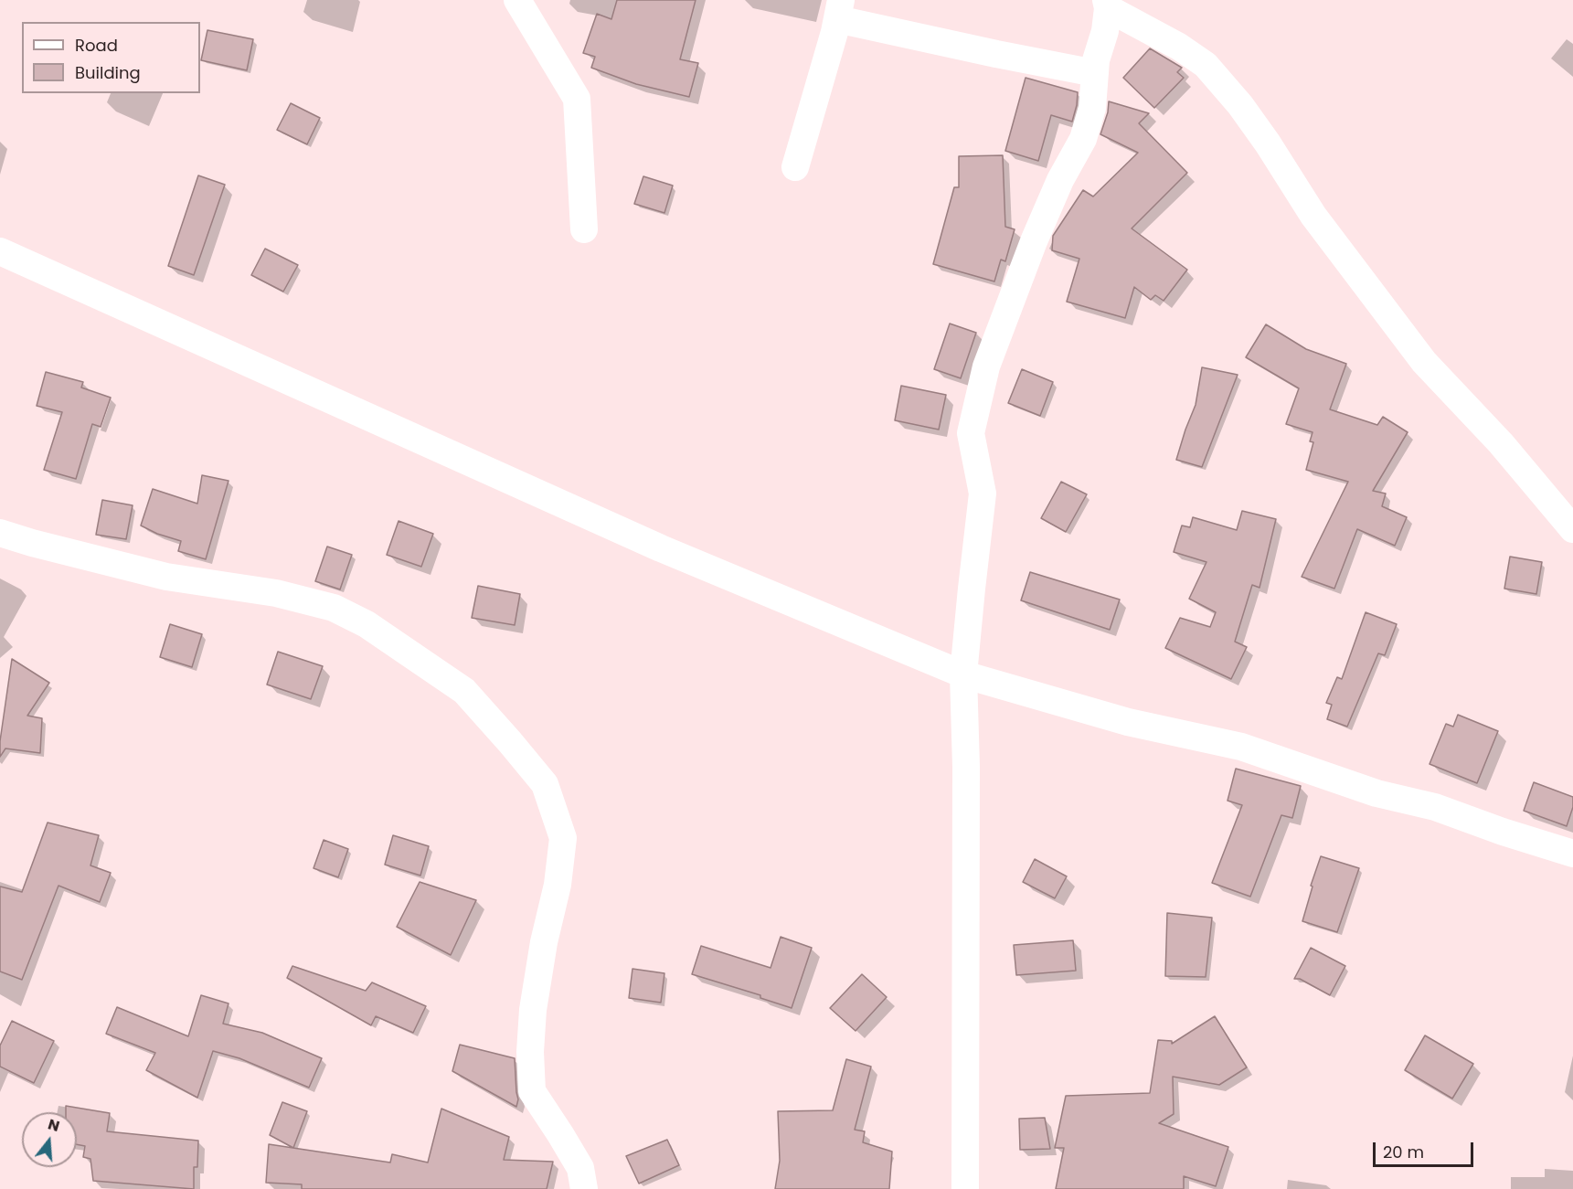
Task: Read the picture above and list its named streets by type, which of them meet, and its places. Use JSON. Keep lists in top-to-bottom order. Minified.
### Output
{"legend":["Road","Building"],"scale_bar":"20 m","north":"top"}
